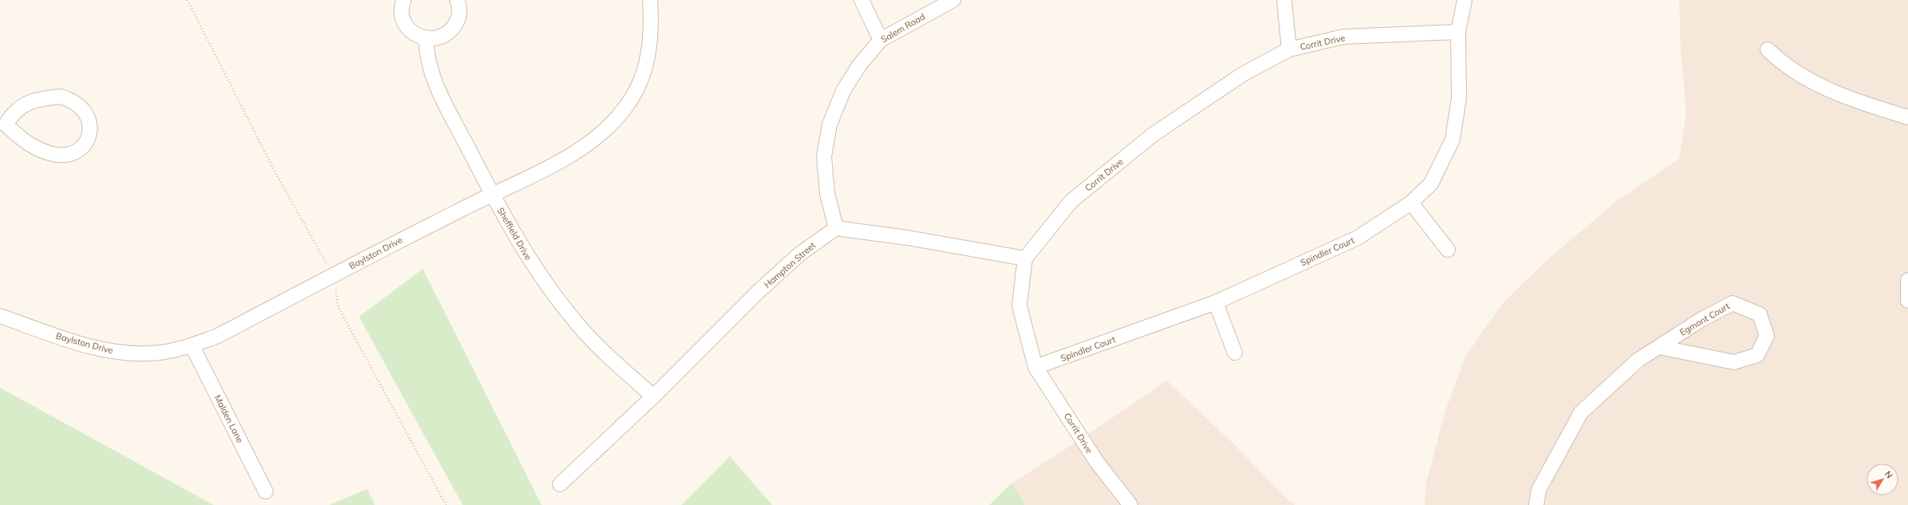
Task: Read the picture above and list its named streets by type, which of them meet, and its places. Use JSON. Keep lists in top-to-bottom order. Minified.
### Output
{"streets":{"street":["Salem Road","Corrit Drive","Sheffield Drive","Spindler Court","Baylston Drive","Hampton Street","Egmont Court","Malden Lane"]},"crossings":[["Salem Road","Hampton Street"],["Corrit Drive","Spindler Court"],["Sheffield Drive","Baylston Drive"],["Sheffield Drive","Hampton Street"],["Baylston Drive","Malden Lane"]],"north":"top right"}
